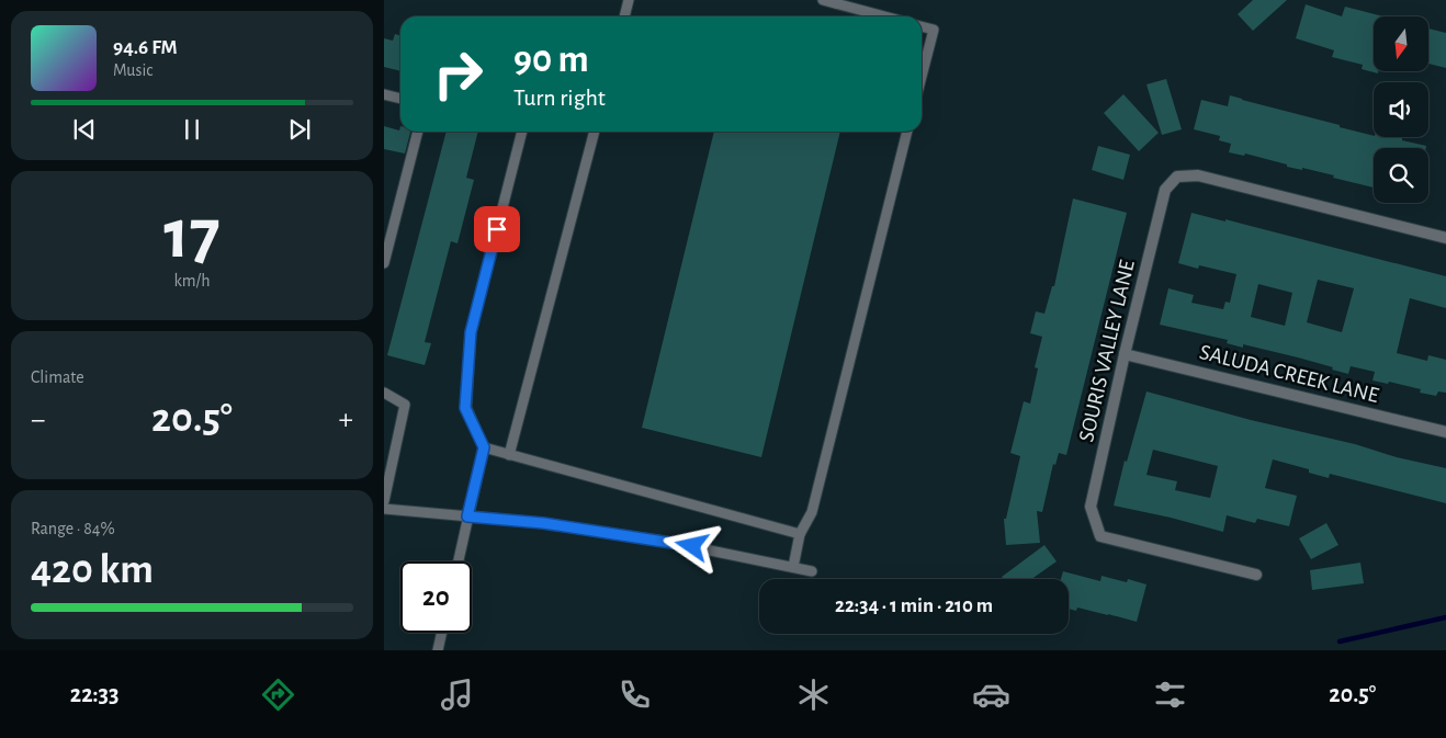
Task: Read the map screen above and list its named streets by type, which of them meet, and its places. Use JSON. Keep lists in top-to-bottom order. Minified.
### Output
{"streets":{"street":["SOURIS VALLEY LANE","SALUDA CREEK LANE"]},"crossings":[["SOURIS VALLEY LANE","SALUDA CREEK LANE"]],"north":"bottom","page":{"turn":["90 m","Turn right"],"song":["94.6 FM","Music"],"tile":[["17","km/h"],"Climate",["Range · 84%","420 km"]],"heat":["−","20.5°","+"],"limit":"20","trip":"22:34 · 1 min · 210 m","tabs":["22:33","20.5°"]}}
